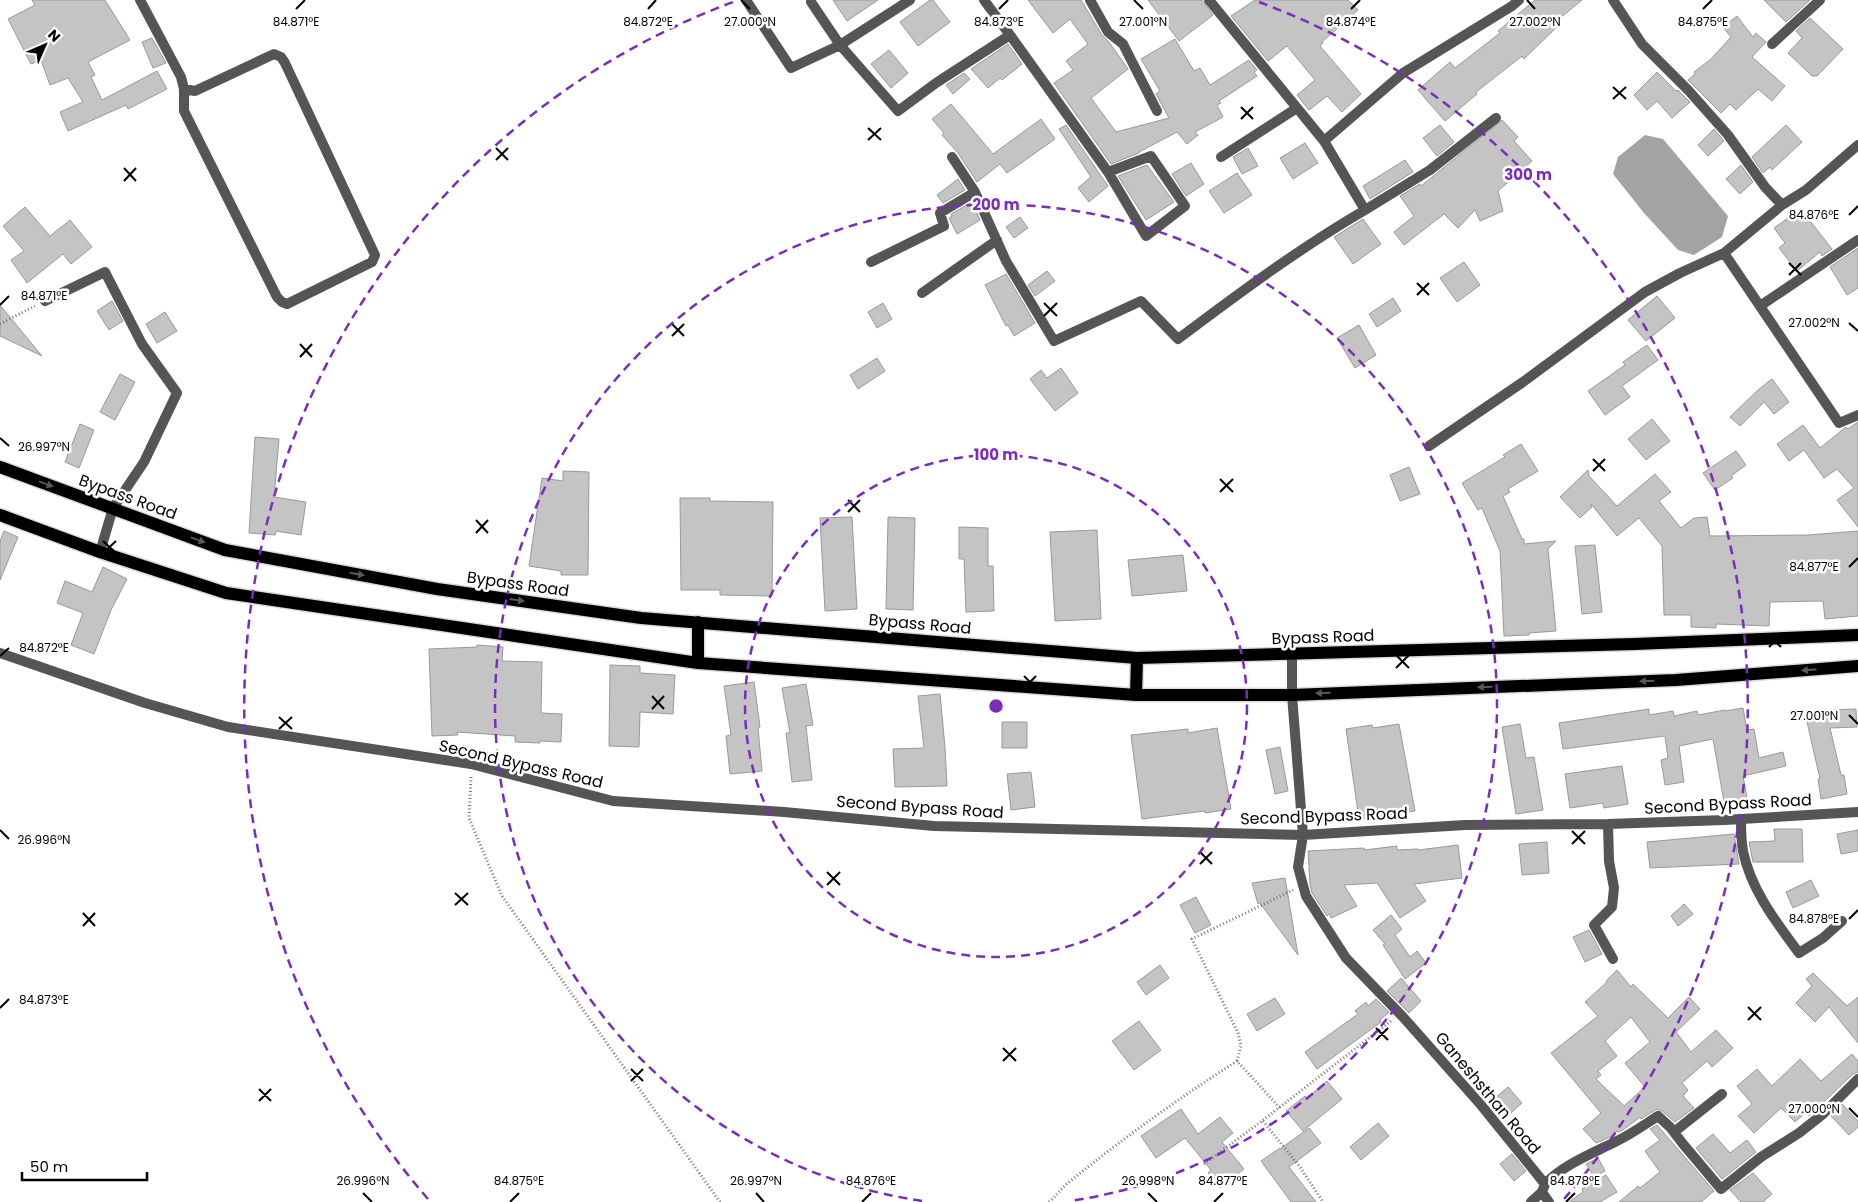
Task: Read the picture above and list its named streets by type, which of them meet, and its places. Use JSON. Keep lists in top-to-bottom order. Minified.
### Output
{"streets":{"main road":["Bypass Road"],"street":["Second Bypass Road","Ganeshsthan Road"]},"crossings":[["Bypass Road","Ganeshsthan Road"],["Second Bypass Road","Ganeshsthan Road"]],"scale_bar":"50 m","north":"top right","coordinates":["84.871°E","84.872°E","27.000°N","84.873°E","27.001°N","84.874°E","27.002°N","84.875°E","84.876°E","26.997°N","84.877°E","26.996°N","84.878°E","26.998°N"],"rings":["300 m","200 m","100 m"]}
